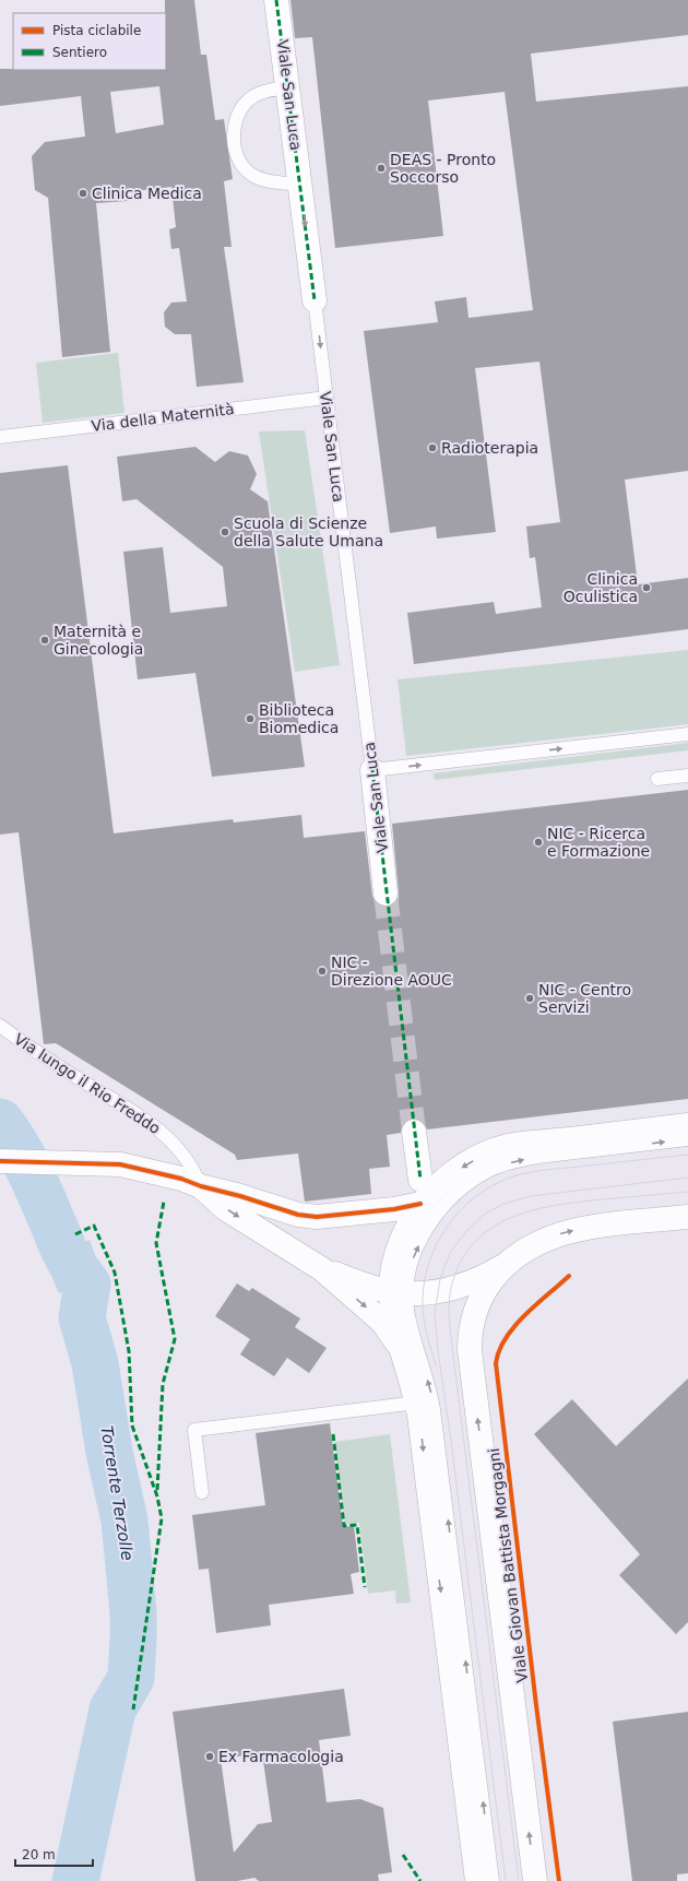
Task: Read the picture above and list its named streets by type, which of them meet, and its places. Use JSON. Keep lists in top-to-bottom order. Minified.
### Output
{"streets":{"main road":["Viale San Luca","Viale Giovan Battista Morgagni"],"lane":["Via della Maternità","Via lungo il Rio Freddo"]},"crossings":[["Viale San Luca","Via della Maternità"]],"water":["Torrente Terzolle"],"places":["DEAS - Pronto Soccorso","Clinica Medica","Radioterapia","Scuola di Scienze della Salute Umana","Clinica Oculistica","Maternità e Ginecologia","Biblioteca Biomedica","NIC - Ricerca e Formazione","NIC - Direzione AOUC","NIC - Centro Servizi","Ex Farmacologia"],"legend":["Pista ciclabile","Sentiero"],"scale_bar":"20 m"}
